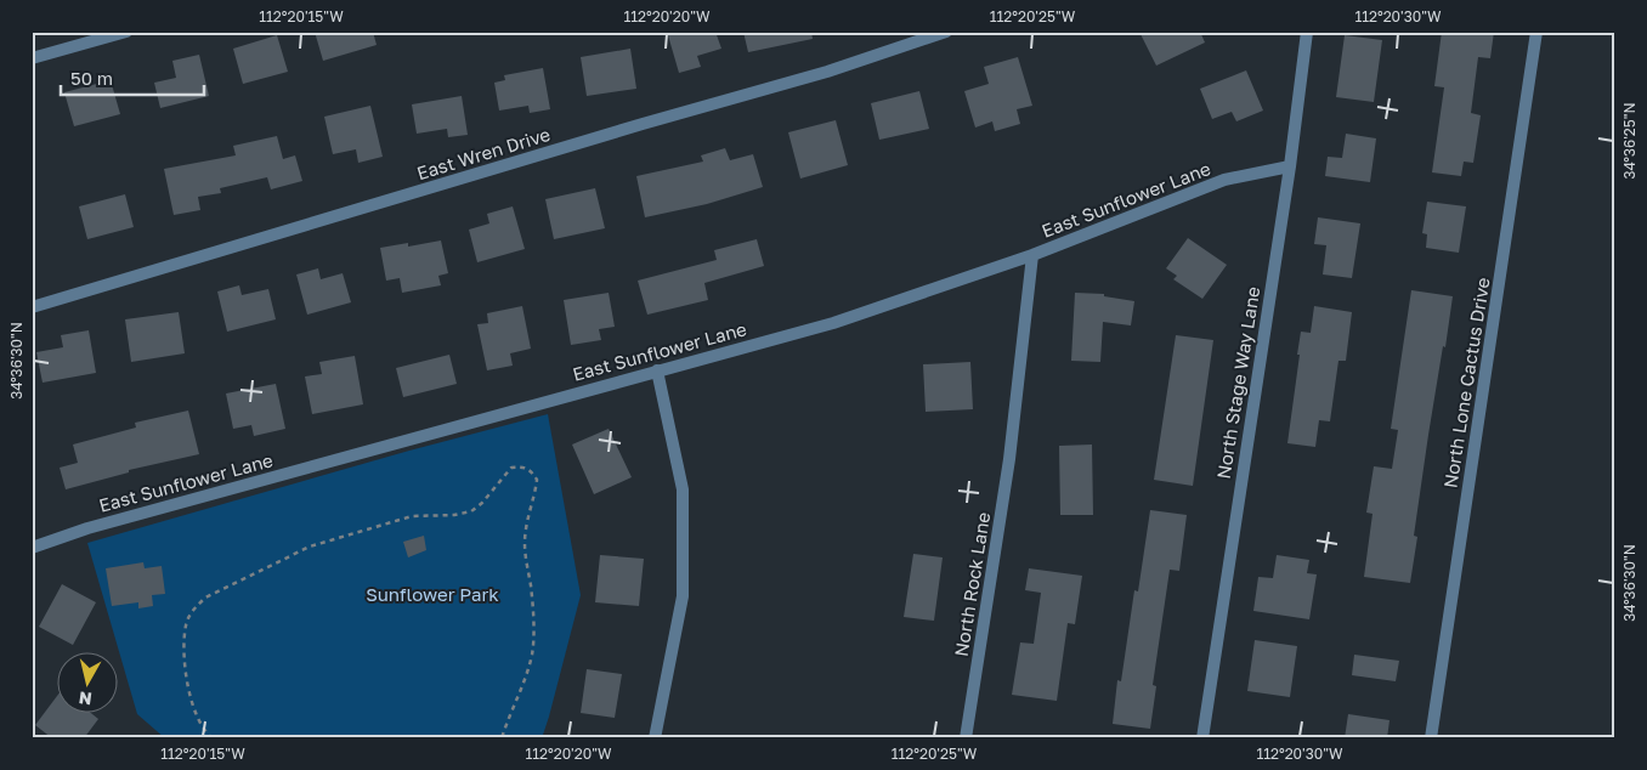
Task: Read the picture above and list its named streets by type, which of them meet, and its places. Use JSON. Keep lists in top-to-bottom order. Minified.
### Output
{"streets":{"street":["East Wren Drive","East Sunflower Lane","North Stage Way Lane","North Lone Cactus Drive","North Rock Lane"]},"crossings":[["East Sunflower Lane","North Stage Way Lane"],["East Sunflower Lane","North Rock Lane"]],"parks":["Sunflower Park"],"scale_bar":"50 m","north":"bottom","coordinates":["112°20'15\"W","112°20'20\"W","112°20'25\"W","112°20'30\"W","34°36'25\"N","34°36'30\"N"]}
